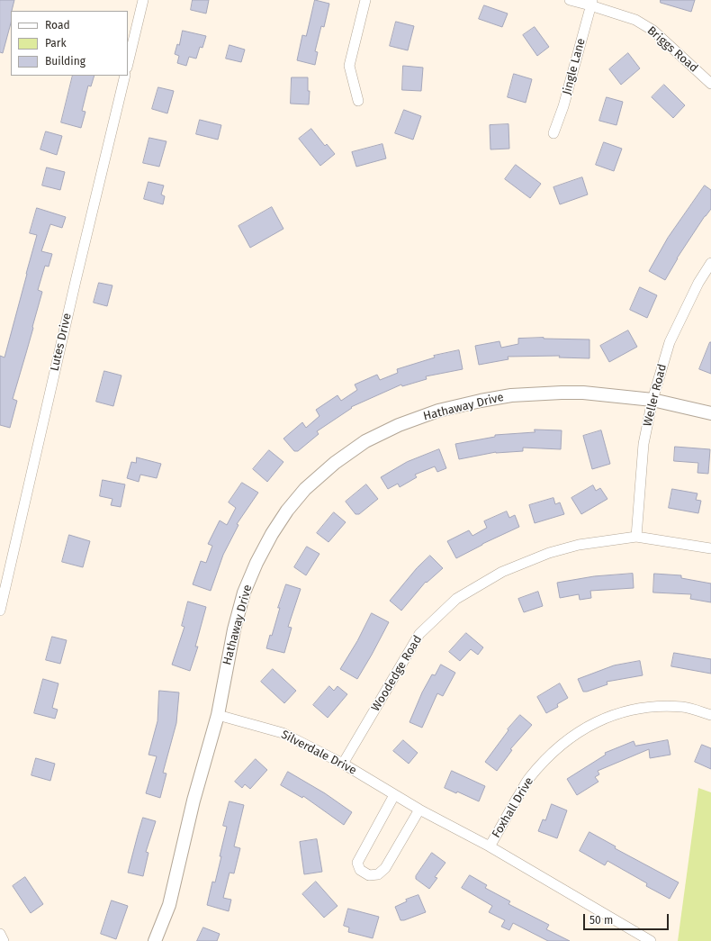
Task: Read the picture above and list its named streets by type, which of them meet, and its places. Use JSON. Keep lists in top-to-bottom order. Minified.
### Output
{"streets":{"street":["Briggs Road","Jingle Lane","Lutes Drive","Weller Road","Hathaway Drive","Woodedge Road","Silverdale Drive","Foxhall Drive"]},"crossings":[["Briggs Road","Jingle Lane"],["Weller Road","Hathaway Drive"],["Weller Road","Woodedge Road"],["Hathaway Drive","Silverdale Drive"],["Woodedge Road","Silverdale Drive"],["Silverdale Drive","Foxhall Drive"]],"legend":["Road","Park","Building"],"scale_bar":"50 m"}
